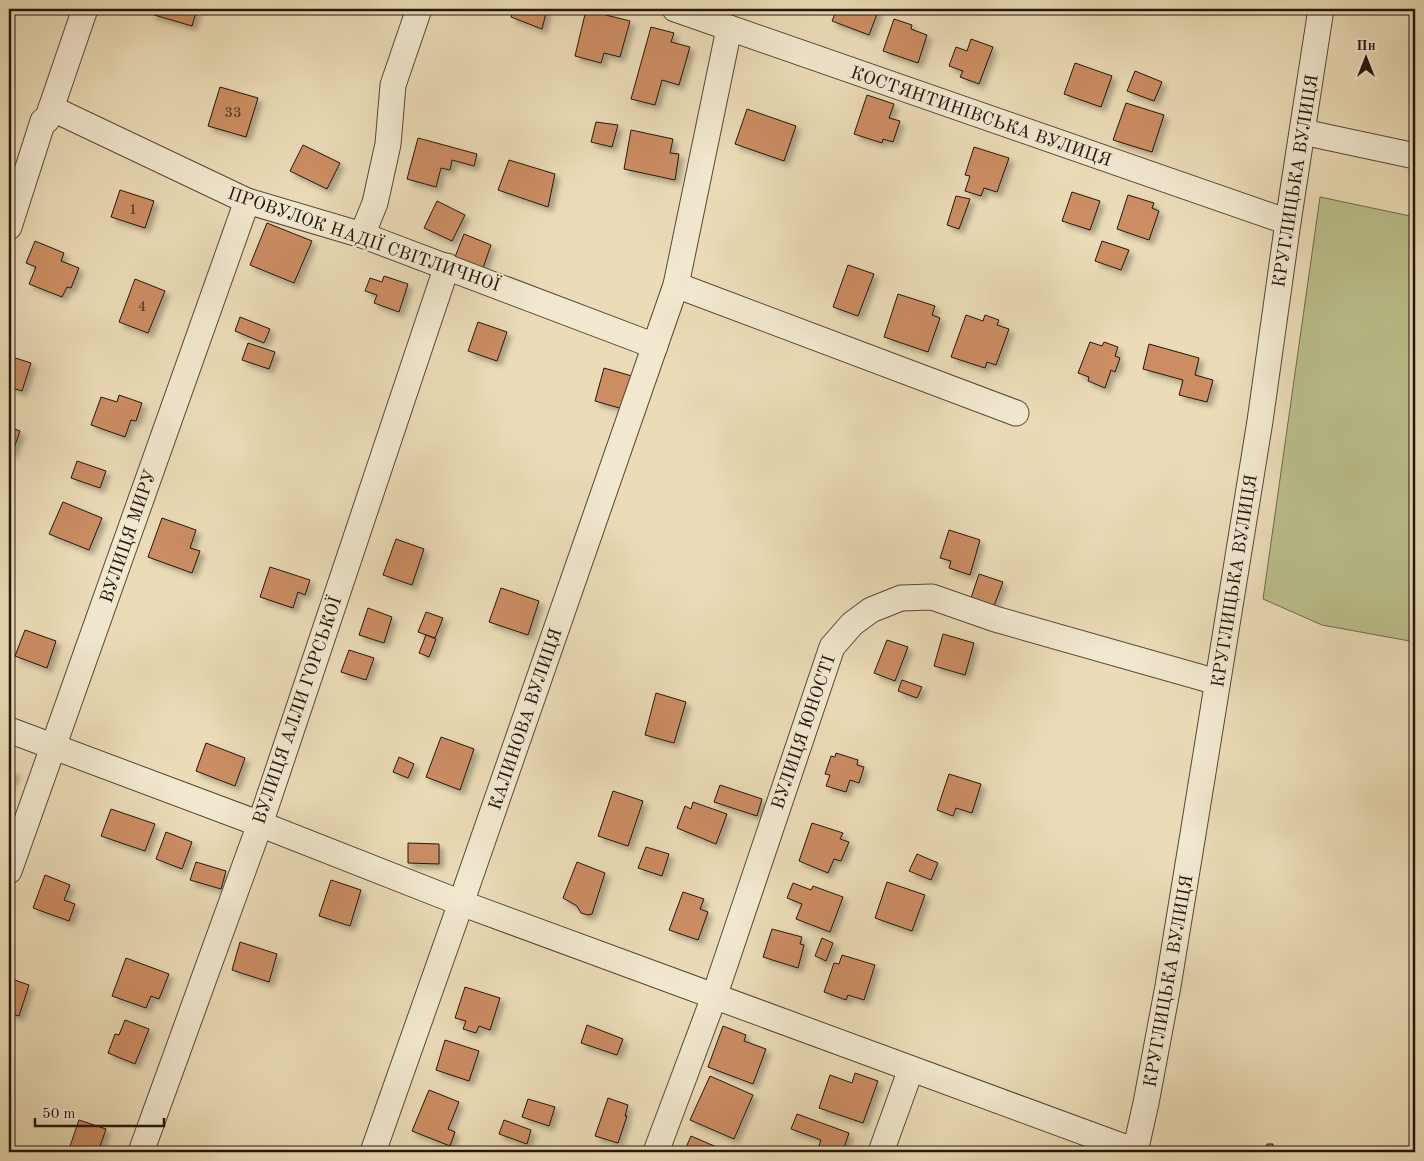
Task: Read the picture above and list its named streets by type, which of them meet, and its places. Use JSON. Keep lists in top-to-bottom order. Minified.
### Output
{"streets":{"street":["КОСТЯНТИНІВСЬКА ВУЛИЦЯ","КРУГЛИЦЬКА ВУЛИЦЯ","ПРОВУЛОК НАДІЇ СВІТЛИЧНОЇ","ВУЛИЦЯ МИРУ","ВУЛИЦЯ АЛЛИ ГОРСЬКОЇ","КАЛИНОВА ВУЛИЦЯ","ВУЛИЦЯ ЮНОСТІ"]},"crossings":[["КОСТЯНТИНІВСЬКА ВУЛИЦЯ","КРУГЛИЦЬКА ВУЛИЦЯ"],["КОСТЯНТИНІВСЬКА ВУЛИЦЯ","КАЛИНОВА ВУЛИЦЯ"],["КРУГЛИЦЬКА ВУЛИЦЯ","ВУЛИЦЯ ЮНОСТІ"],["ПРОВУЛОК НАДІЇ СВІТЛИЧНОЇ","ВУЛИЦЯ МИРУ"],["ПРОВУЛОК НАДІЇ СВІТЛИЧНОЇ","ВУЛИЦЯ АЛЛИ ГОРСЬКОЇ"],["ПРОВУЛОК НАДІЇ СВІТЛИЧНОЇ","КАЛИНОВА ВУЛИЦЯ"]],"house_numbers":["33","1","4"],"scale_bar":"50 m","north":"top"}
